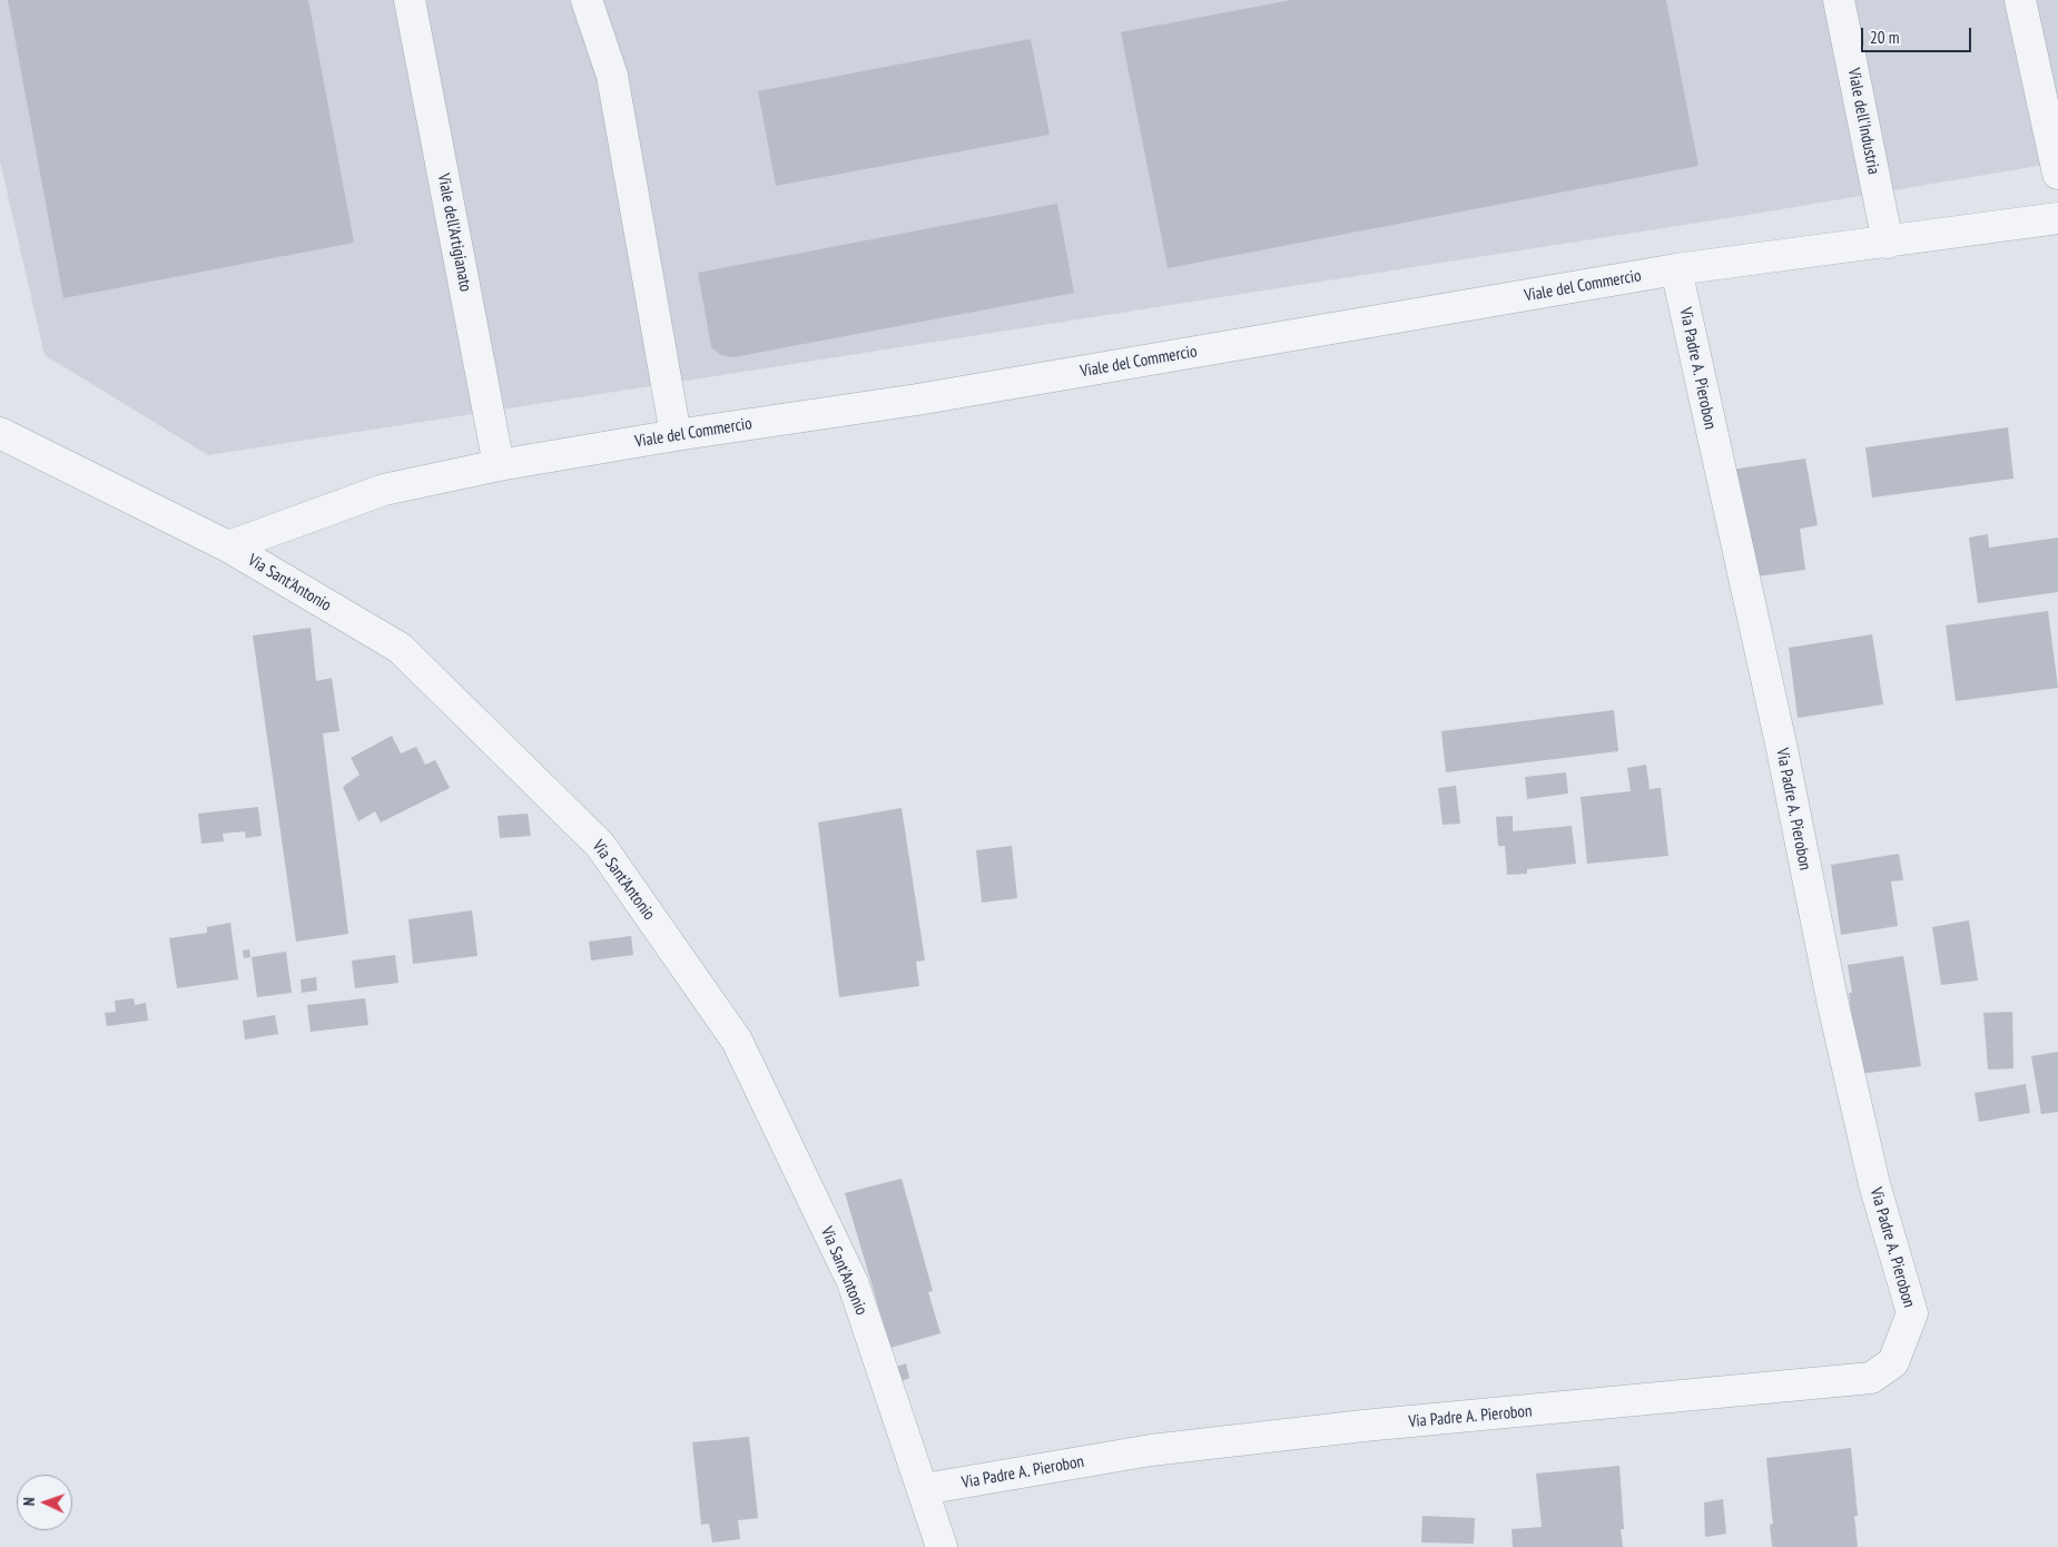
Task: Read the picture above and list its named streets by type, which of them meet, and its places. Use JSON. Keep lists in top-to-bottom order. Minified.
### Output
{"streets":{"street":["Viale dell'Industria","Viale dell'Artigianato","Viale del Commercio","Via Padre A. Pierobon","Via Sant'Antonio"]},"crossings":[["Viale dell'Industria","Viale del Commercio"],["Viale dell'Artigianato","Viale del Commercio"],["Viale del Commercio","Via Padre A. Pierobon"],["Viale del Commercio","Via Sant'Antonio"],["Via Padre A. Pierobon","Via Sant'Antonio"]],"scale_bar":"20 m","north":"left"}
